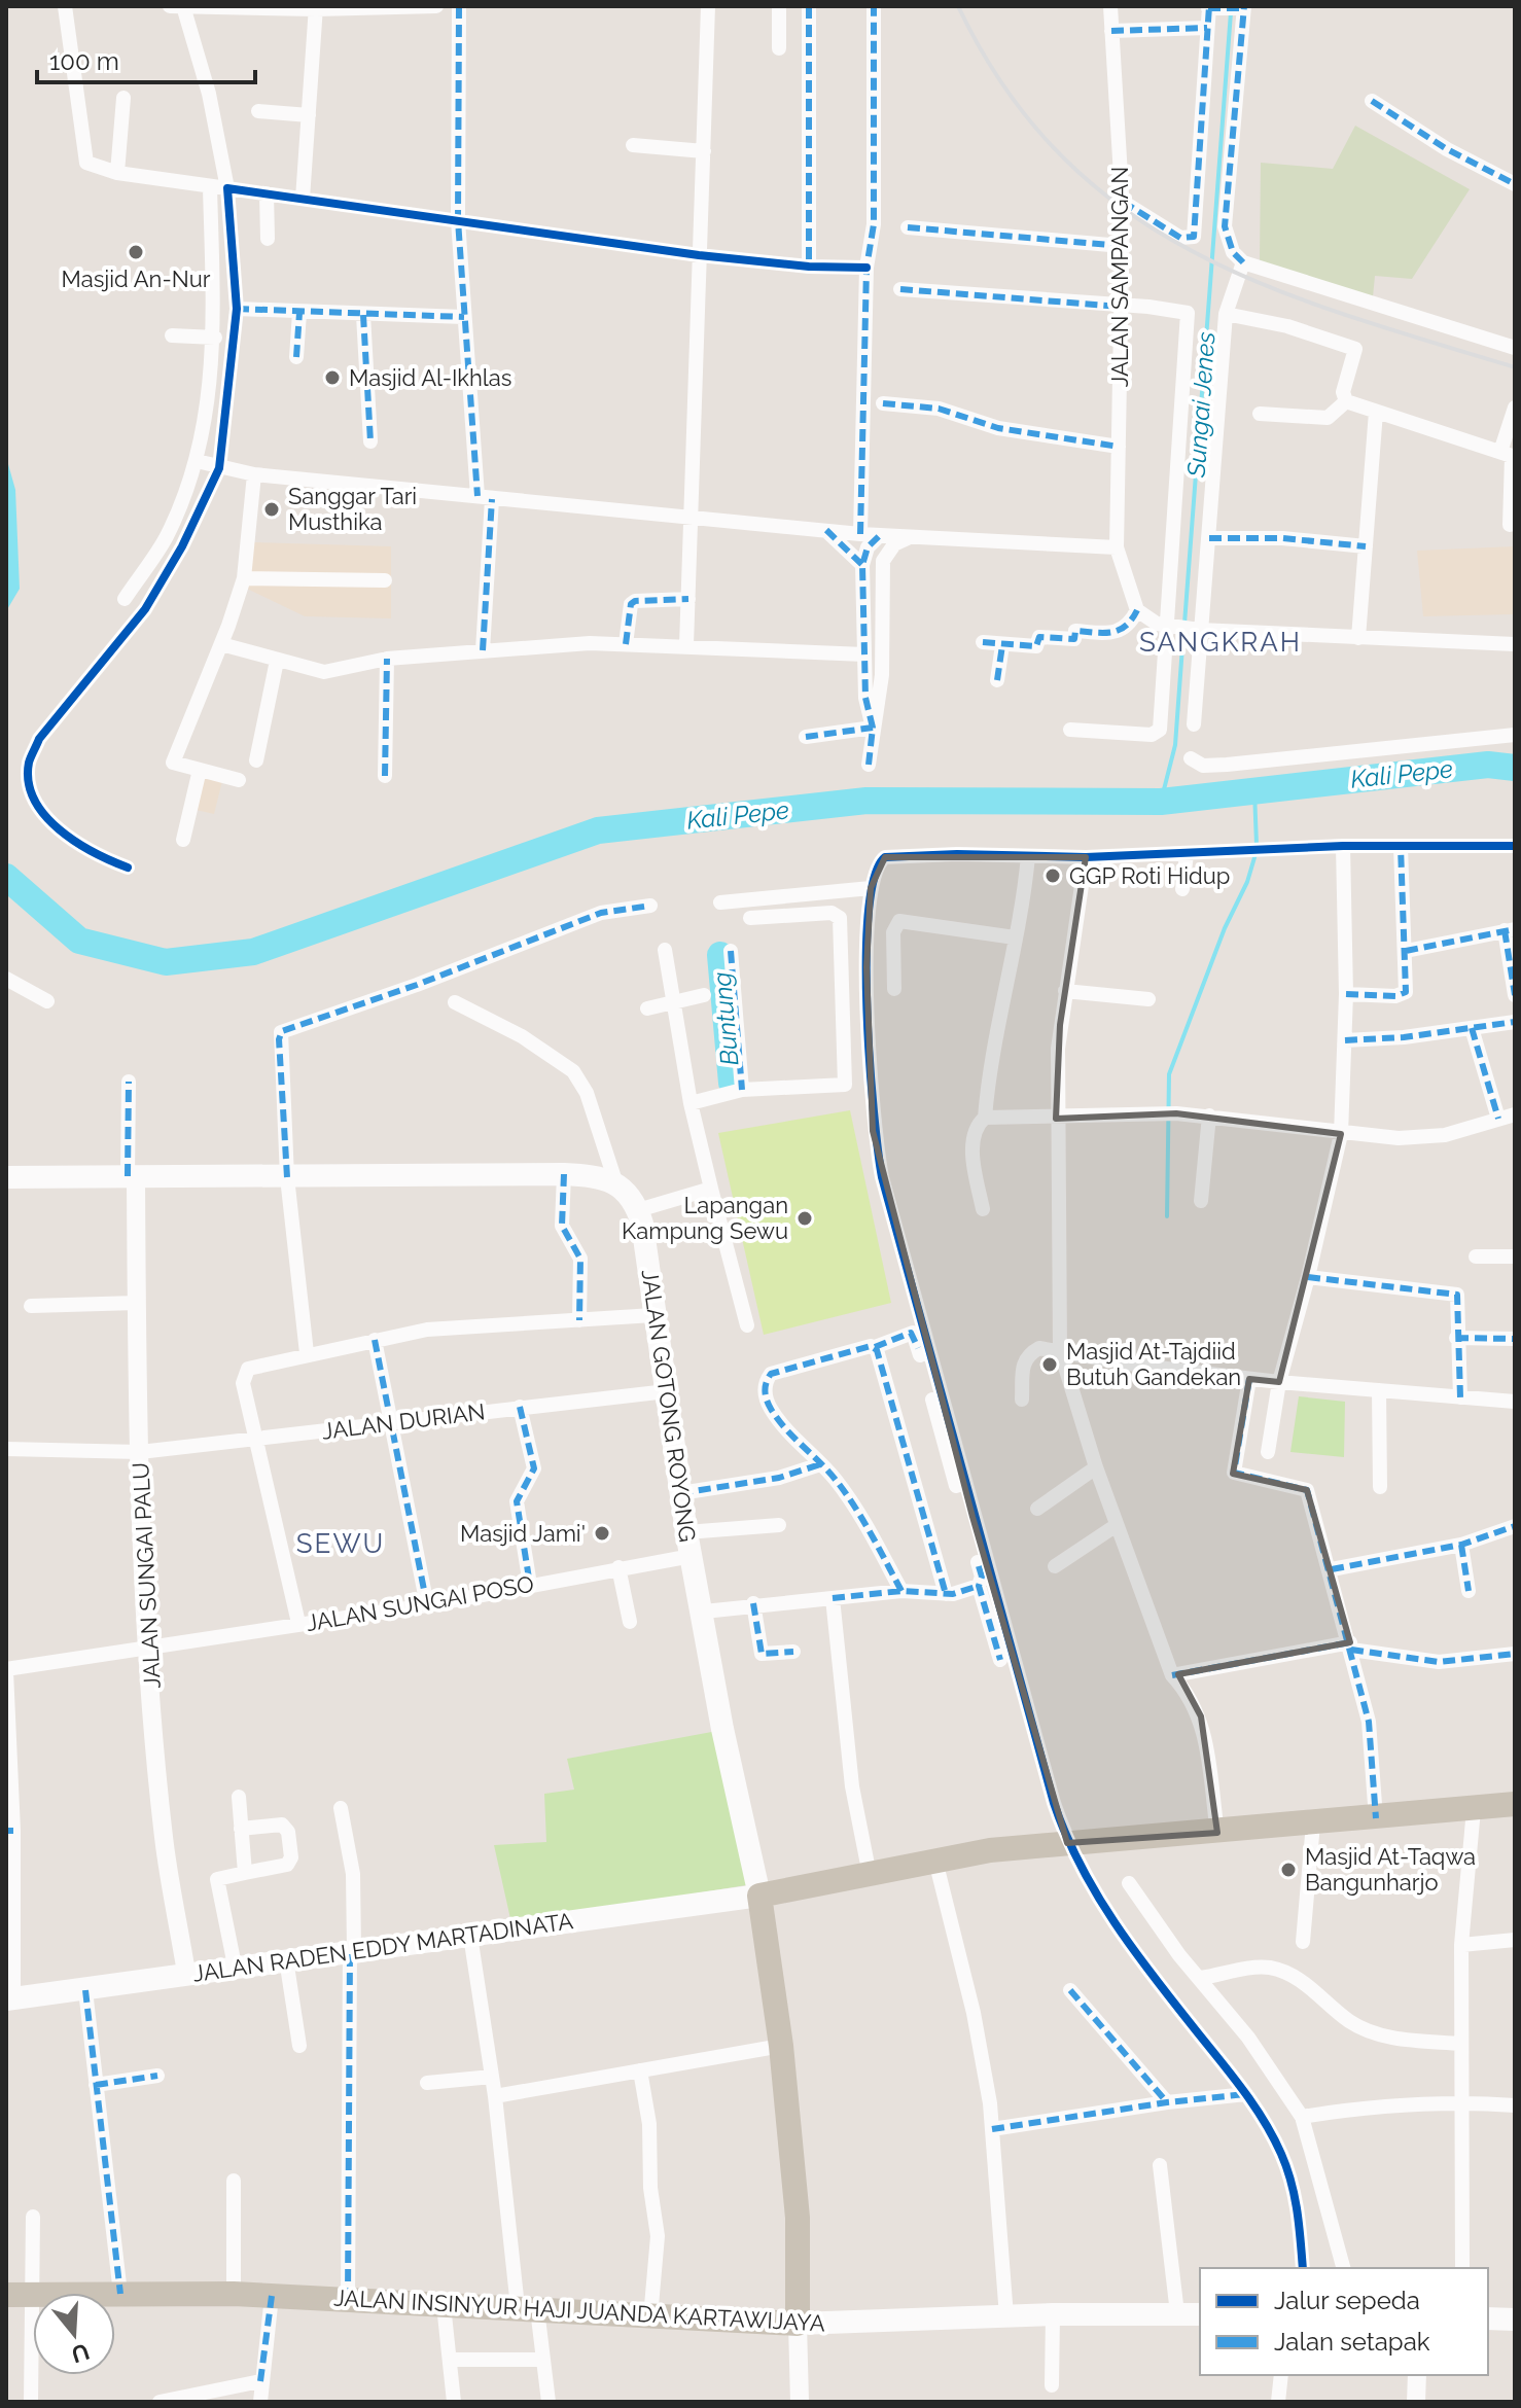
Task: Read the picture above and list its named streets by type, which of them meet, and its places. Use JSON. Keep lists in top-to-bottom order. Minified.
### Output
{"streets":{"main road":["JALAN GOTONG ROYONG","JALAN RADEN EDDY MARTADINATA","JALAN INSINYUR HAJI JUANDA KARTAWIJAYA"],"street":["JALAN SAMPANGAN","JALAN DURIAN","JALAN SUNGAI PALU","JALAN SUNGAI POSO"]},"crossings":[["JALAN GOTONG ROYONG","JALAN DURIAN"],["JALAN GOTONG ROYONG","JALAN SUNGAI POSO"],["JALAN GOTONG ROYONG","JALAN RADEN EDDY MARTADINATA"],["JALAN DURIAN","JALAN SUNGAI PALU"],["JALAN SUNGAI PALU","JALAN SUNGAI POSO"],["JALAN SUNGAI PALU","JALAN RADEN EDDY MARTADINATA"]],"districts":["SANGKRAH","SEWU"],"water":["Sungai Jenes","Kali Pepe","Buntung"],"places":["Masjid An-Nur","Masjid Al-Ikhlas","Sanggar Tari Musthika","GGP Roti Hidup","Lapangan Kampung Sewu","Masjid At-Tajdiid Butuh Gandekan","Masjid Jami'","Masjid At-Taqwa Bangunharjo"],"legend":["Jalur sepeda","Jalan setapak"],"scale_bar":"100 m","north":"bottom"}
